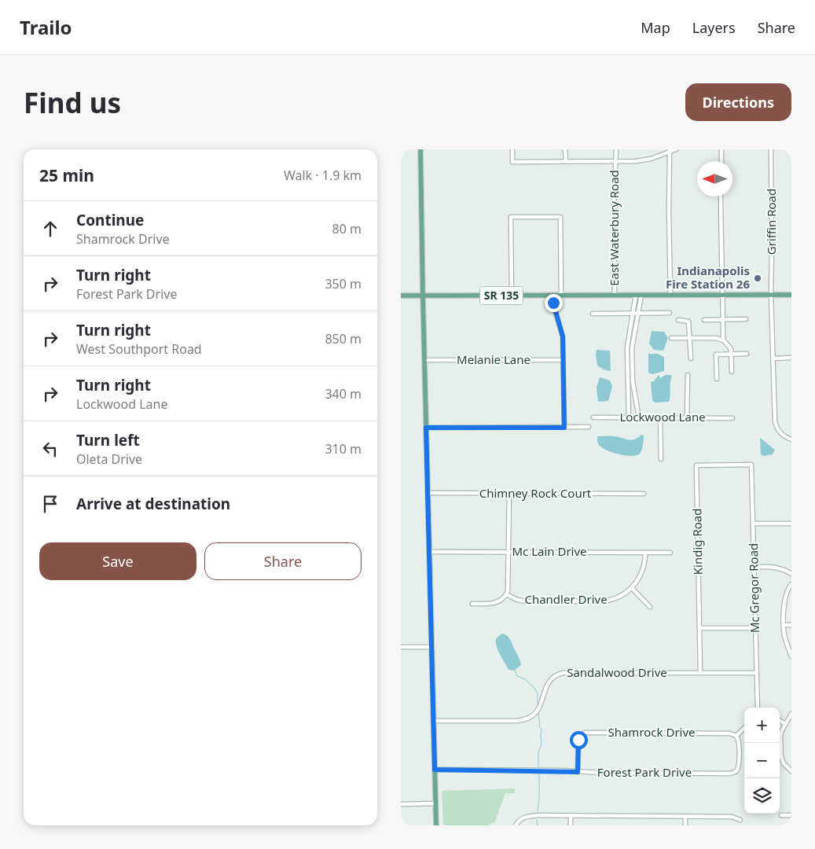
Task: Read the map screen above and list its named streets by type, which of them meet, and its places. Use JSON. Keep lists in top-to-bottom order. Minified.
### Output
{"streets":{"main road":["SR 135"],"street":["Griffin Road","East Waterbury Road","Melanie Lane","Lockwood Lane","Chimney Rock Court","Kindig Road","Mc Lain Drive","Mc Gregor Road","Chandler Drive","Sandalwood Drive","Shamrock Drive","Forest Park Drive"]},"crossings":[["Griffin Road","SR 135"],["East Waterbury Road","SR 135"],["Kindig Road","Mc Gregor Road"],["Kindig Road","Sandalwood Drive"],["Mc Lain Drive","Chandler Drive"],["Mc Gregor Road","Sandalwood Drive"],["Shamrock Drive","Forest Park Drive"]],"places":["Indianapolis Fire Station 26"],"north":"left","page":{"header":"Trailo","nav":["Map","Layers","Share"],"buttons":["Directions",["Save","Share"]],"title":"Find us","heading":["25 min","Walk · 1.9 km"],"list":[["Continue","Shamrock Drive","80 m"],["Turn right","Forest Park Drive","350 m"],["Turn right","West Southport Road","850 m"],["Turn right","Lockwood Lane","340 m"],["Turn left","Oleta Drive","310 m"],"Arrive at destination"],"map_buttons":["+","−"]}}
